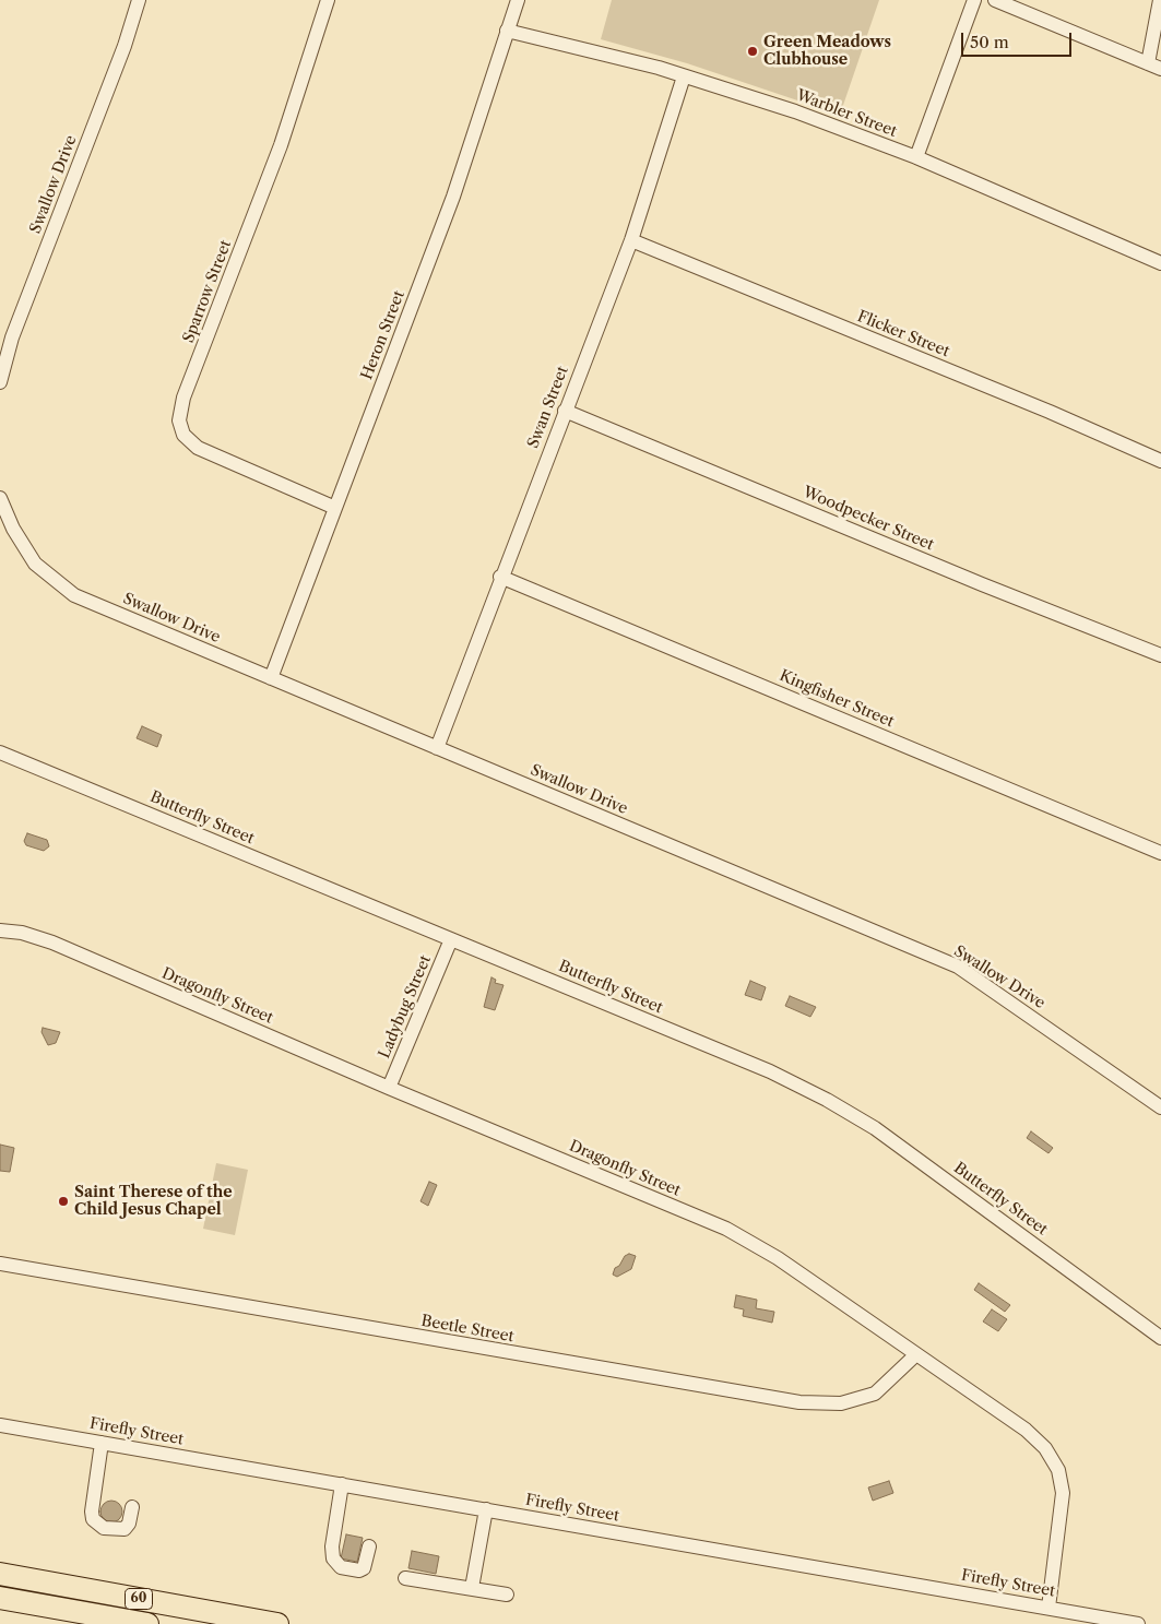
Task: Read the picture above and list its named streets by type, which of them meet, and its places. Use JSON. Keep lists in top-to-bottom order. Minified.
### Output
{"streets":{"main road":["60"],"street":["Warbler Street","Swallow Drive","Sparrow Street","Flicker Street","Heron Street","Swan Street","Woodpecker Street","Kingfisher Street","Butterfly Street","Dragonfly Street","Ladybug Street","Beetle Street","Firefly Street"]},"crossings":[["Warbler Street","Heron Street"],["Warbler Street","Swan Street"],["Swallow Drive","Heron Street"],["Swallow Drive","Swan Street"],["Sparrow Street","Heron Street"],["Flicker Street","Swan Street"],["Swan Street","Woodpecker Street"],["Swan Street","Kingfisher Street"],["Butterfly Street","Ladybug Street"],["Dragonfly Street","Ladybug Street"],["Dragonfly Street","Beetle Street"],["Dragonfly Street","Firefly Street"]],"places":["Green Meadows Clubhouse","Saint Therese of the Child Jesus Chapel"],"scale_bar":"50 m"}
